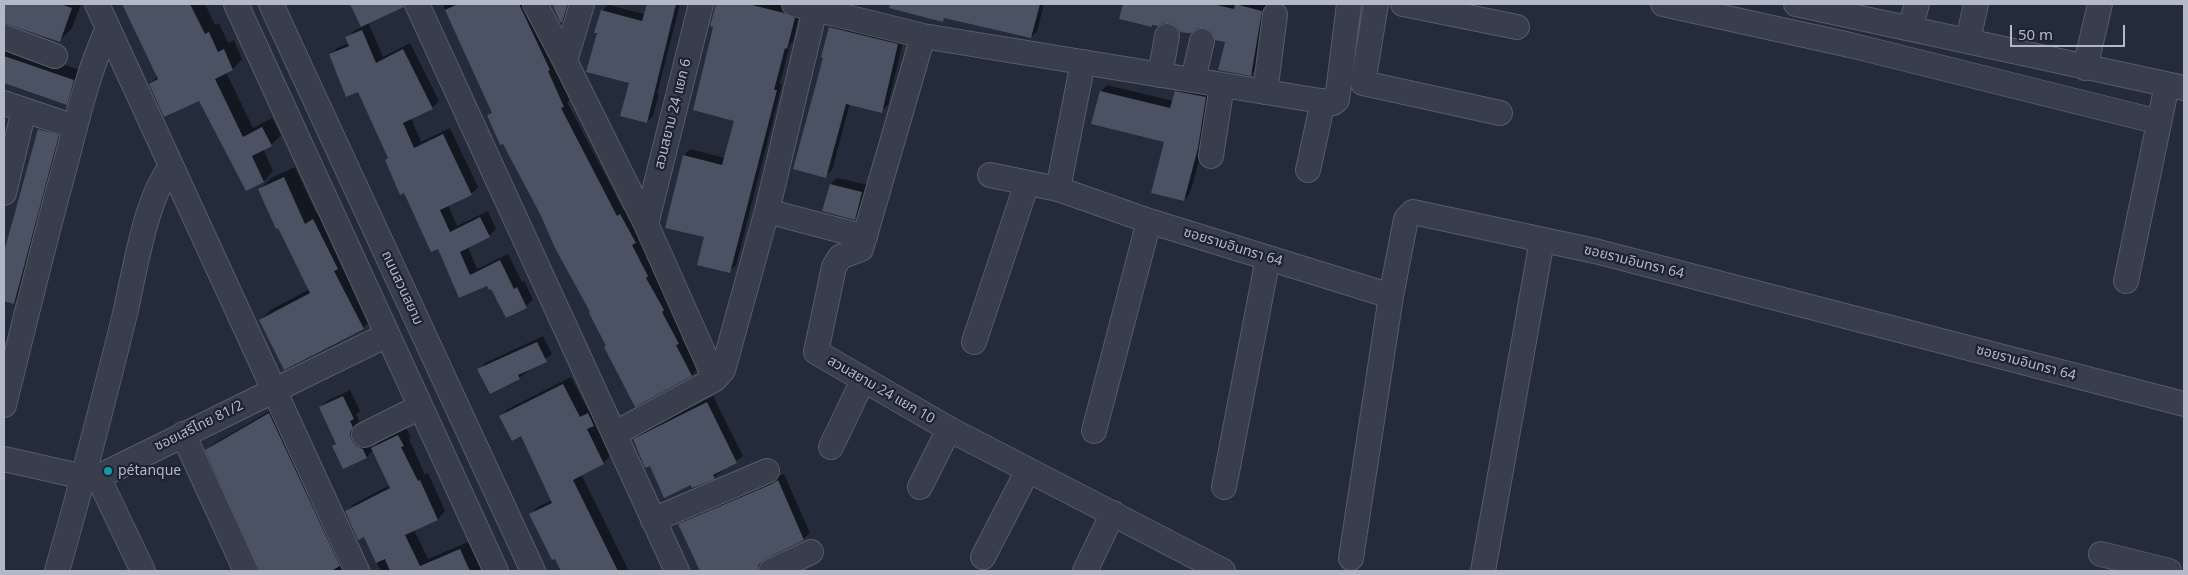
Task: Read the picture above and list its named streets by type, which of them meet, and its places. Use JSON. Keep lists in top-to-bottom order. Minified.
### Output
{"streets":{"street":["สวนสยาม 24 แยก 6","ซอยรามอินทรา 64","ถนนสวนสยาม","สวนสยาม 24 แยก 10","ซอยเสรีไทย 81/2"]},"places":["pétanque"],"scale_bar":"50 m"}
